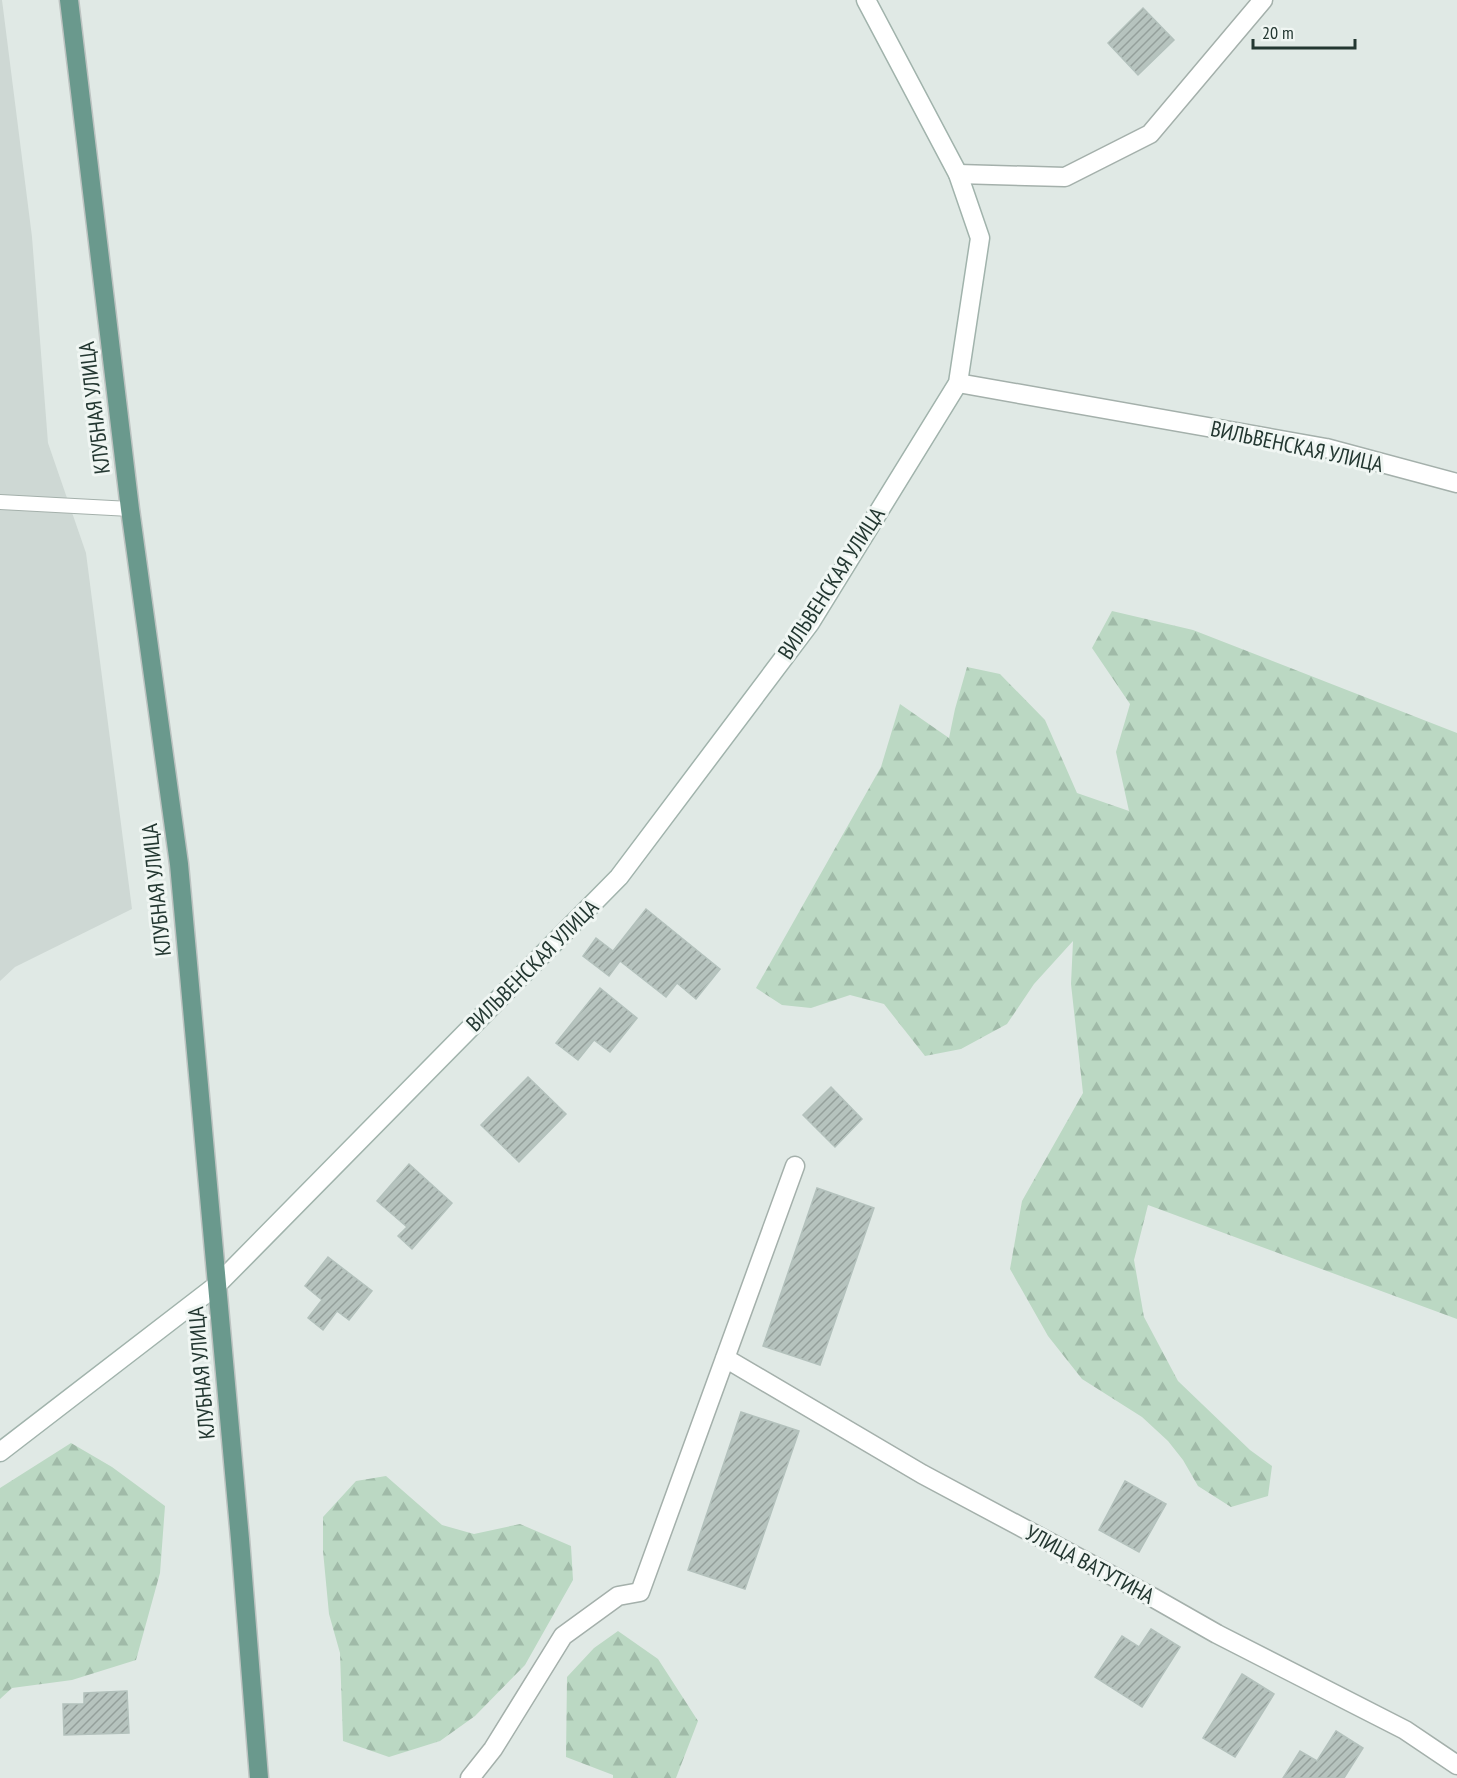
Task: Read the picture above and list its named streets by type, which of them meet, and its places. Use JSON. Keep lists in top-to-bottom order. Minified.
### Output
{"streets":{"main road":["КЛУБНАЯ УЛИЦА"],"street":["ВИЛЬВЕНСКАЯ УЛИЦА","УЛИЦА ВАТУТИНА"]},"crossings":[["КЛУБНАЯ УЛИЦА","ВИЛЬВЕНСКАЯ УЛИЦА"]],"scale_bar":"20 m"}
